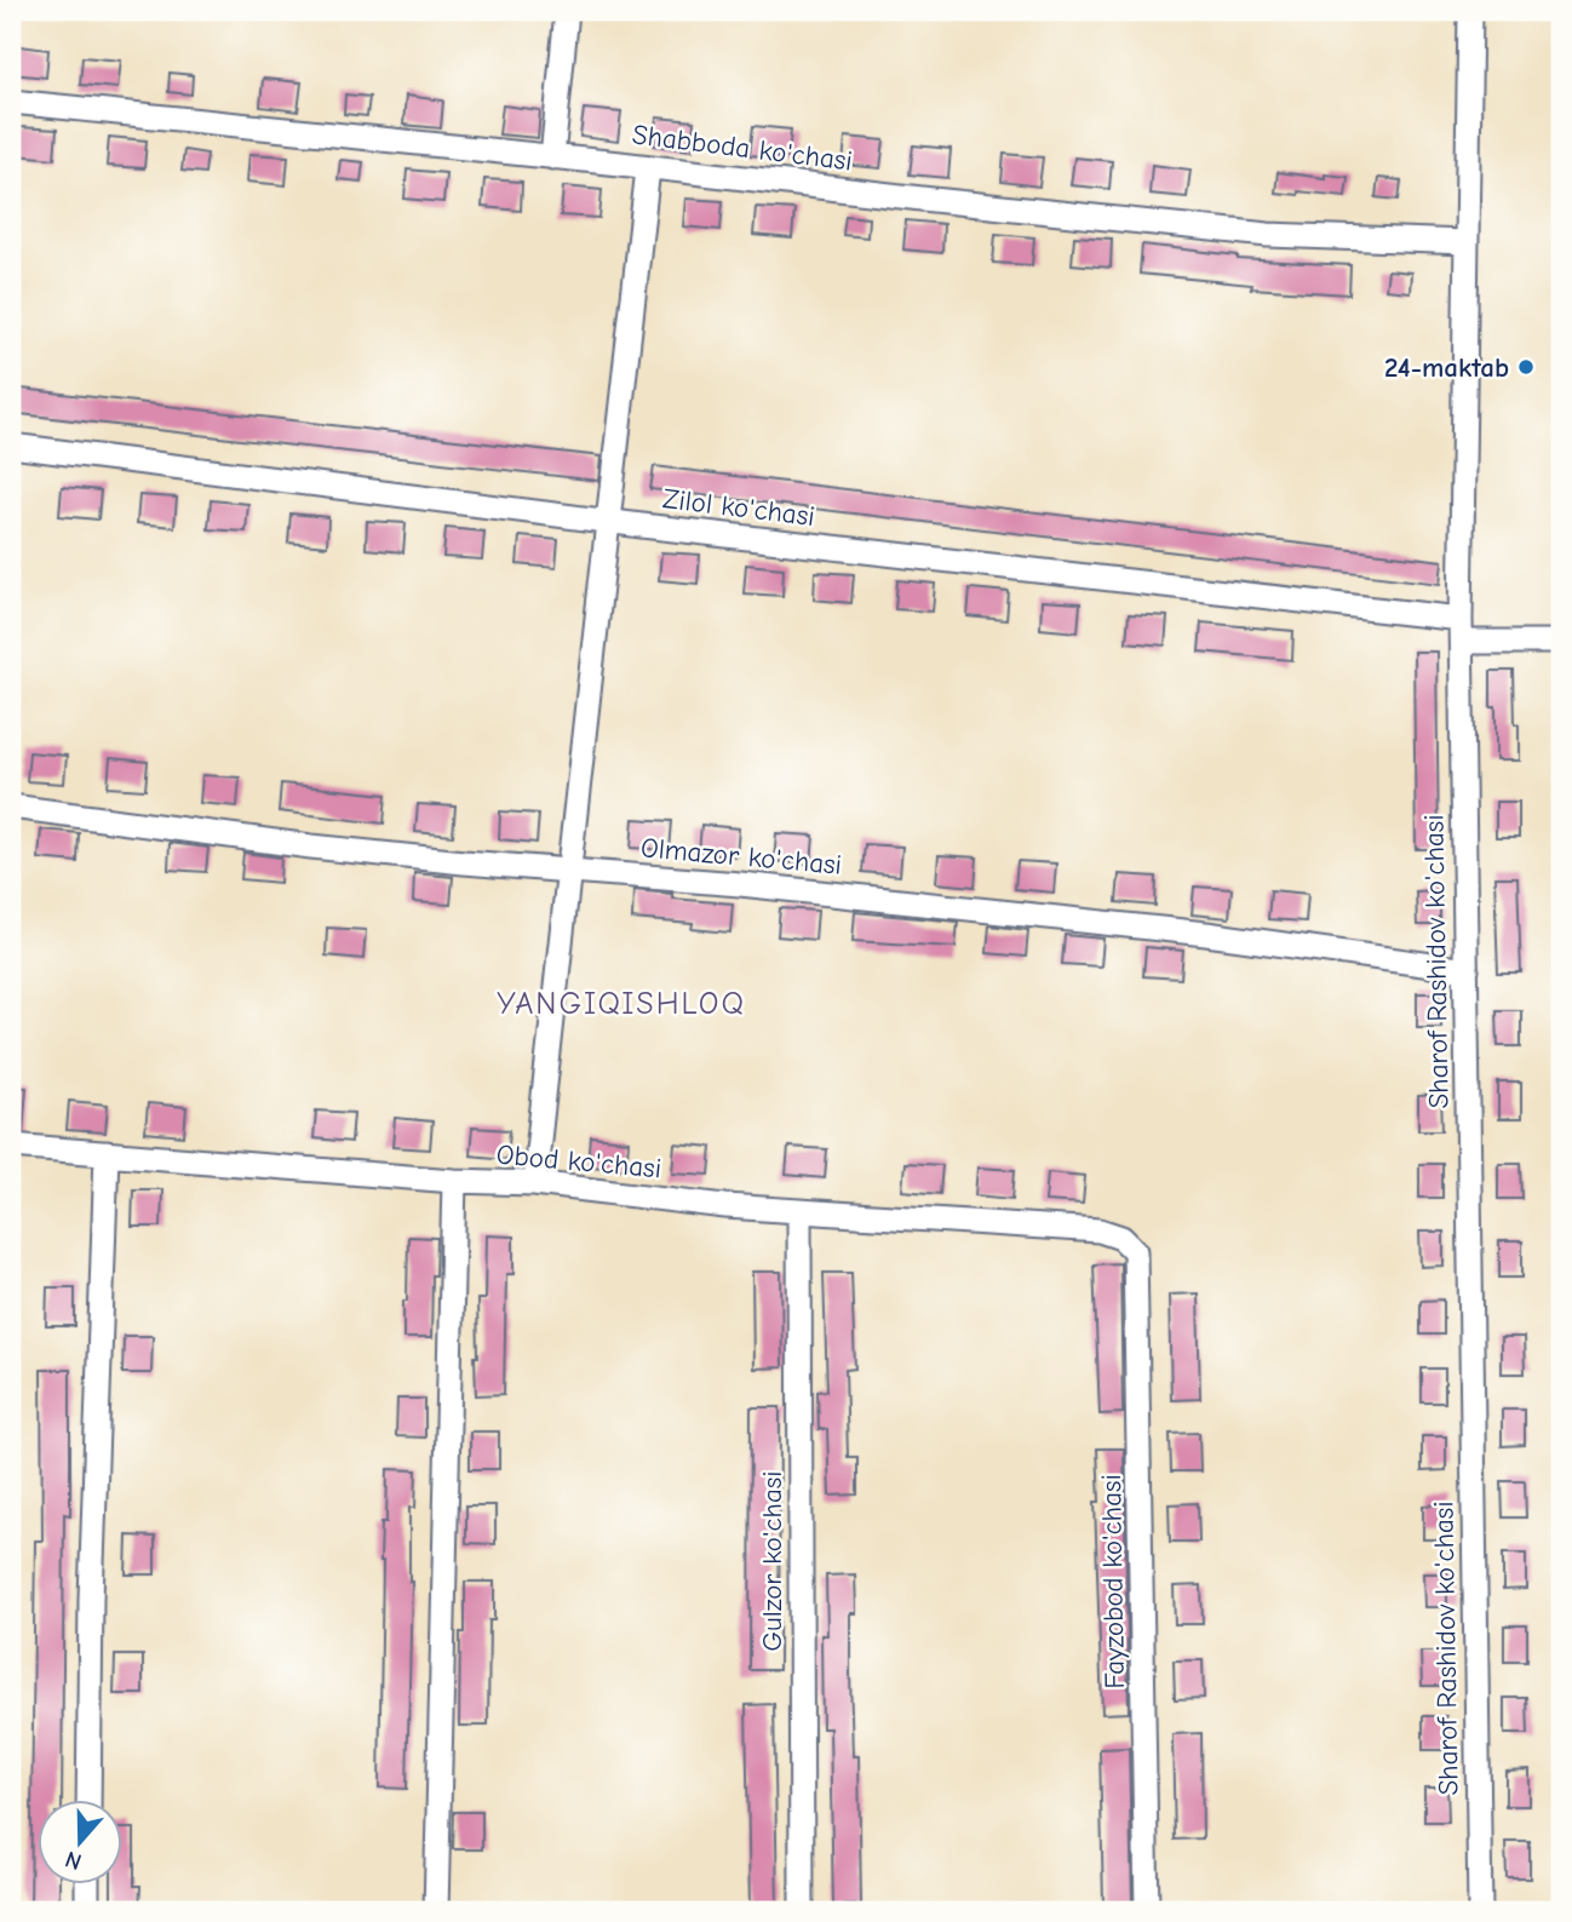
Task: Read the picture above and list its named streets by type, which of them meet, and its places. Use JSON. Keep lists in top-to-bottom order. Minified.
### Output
{"streets":{"street":["Shabboda ko'chasi","Zilol ko'chasi","Olmazor ko'chasi","Sharof Rashidov ko'chasi","Obod ko'chasi","Gulzor ko'chasi","Fayzobod ko'chasi"]},"crossings":[["Shabboda ko'chasi","Sharof Rashidov ko'chasi"],["Zilol ko'chasi","Sharof Rashidov ko'chasi"],["Olmazor ko'chasi","Sharof Rashidov ko'chasi"],["Obod ko'chasi","Gulzor ko'chasi"],["Obod ko'chasi","Fayzobod ko'chasi"]],"districts":["YANGIQISHLOQ"],"places":["24-maktab"],"north":"bottom"}
